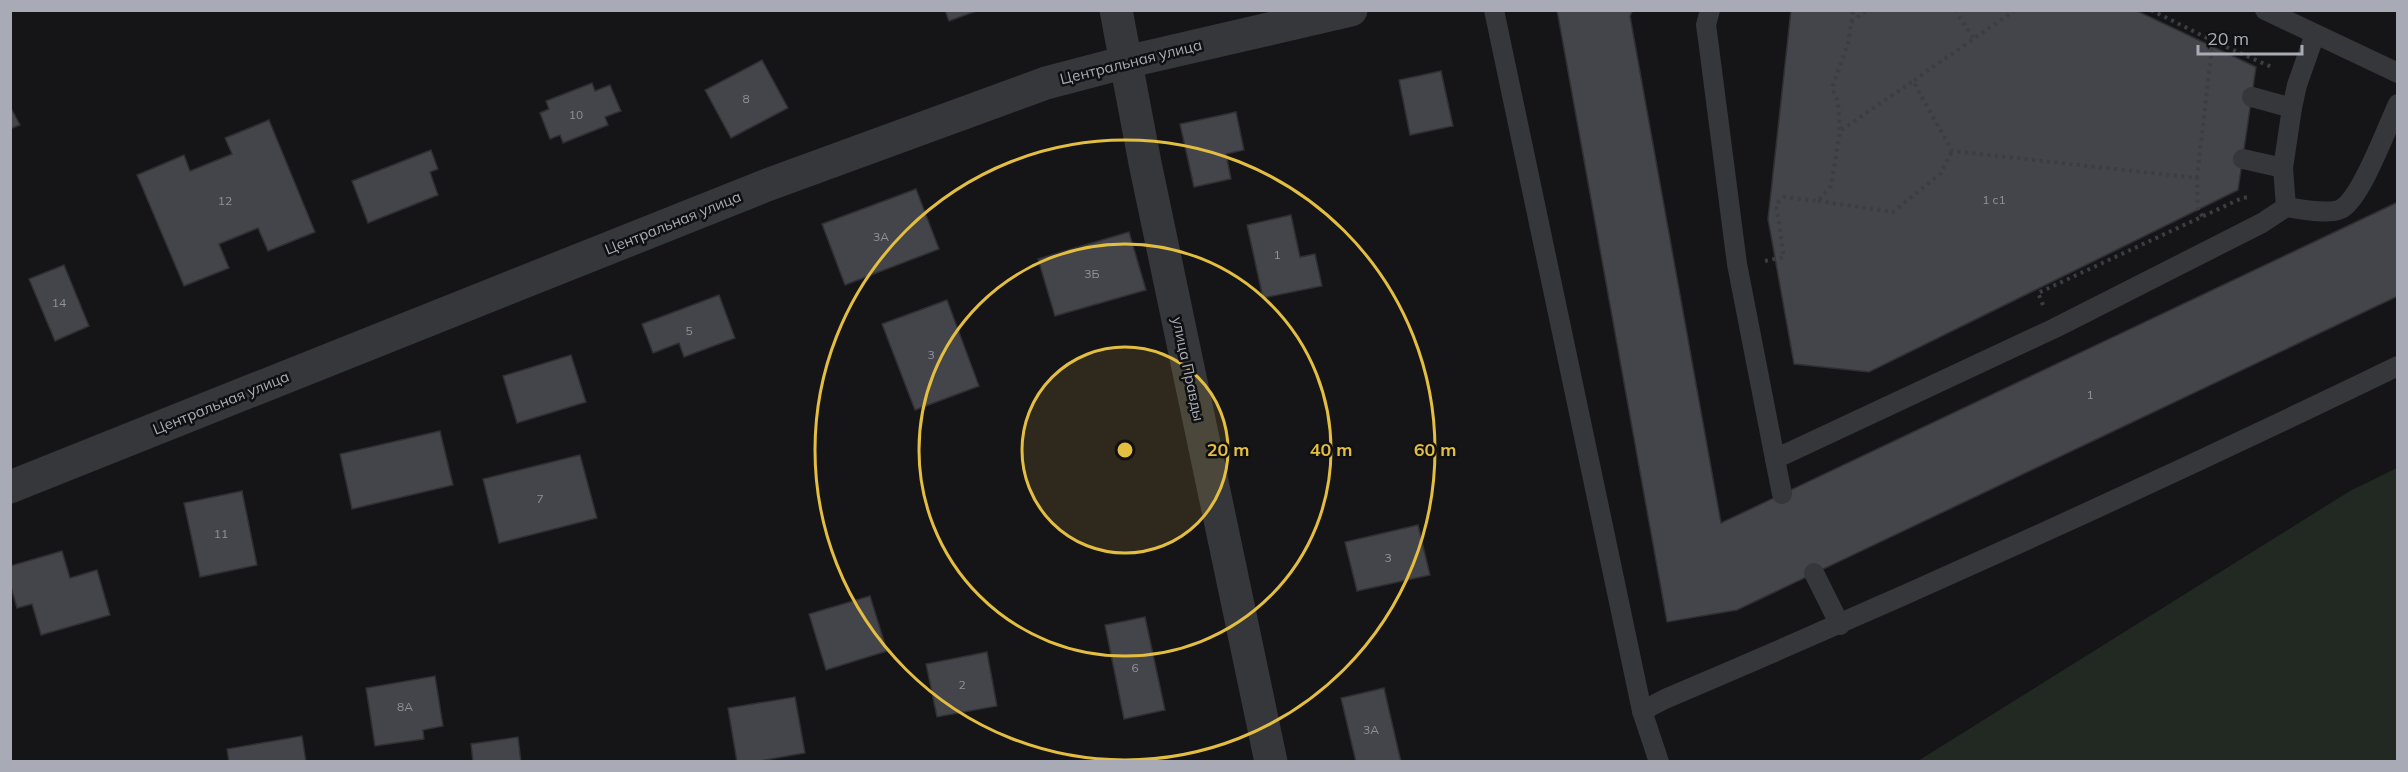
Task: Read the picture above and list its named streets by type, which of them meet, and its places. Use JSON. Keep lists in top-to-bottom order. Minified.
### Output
{"streets":{"street":["Центральная улица","улица Правды"]},"crossings":[["Центральная улица","улица Правды"]],"house_numbers":["8","10","1 c1","12","3А","1","3Б","14","5","3","1","7","11","3","6","2","8А","3А"],"scale_bar":"20 m","rings":["20 m","40 m","60 m"]}
